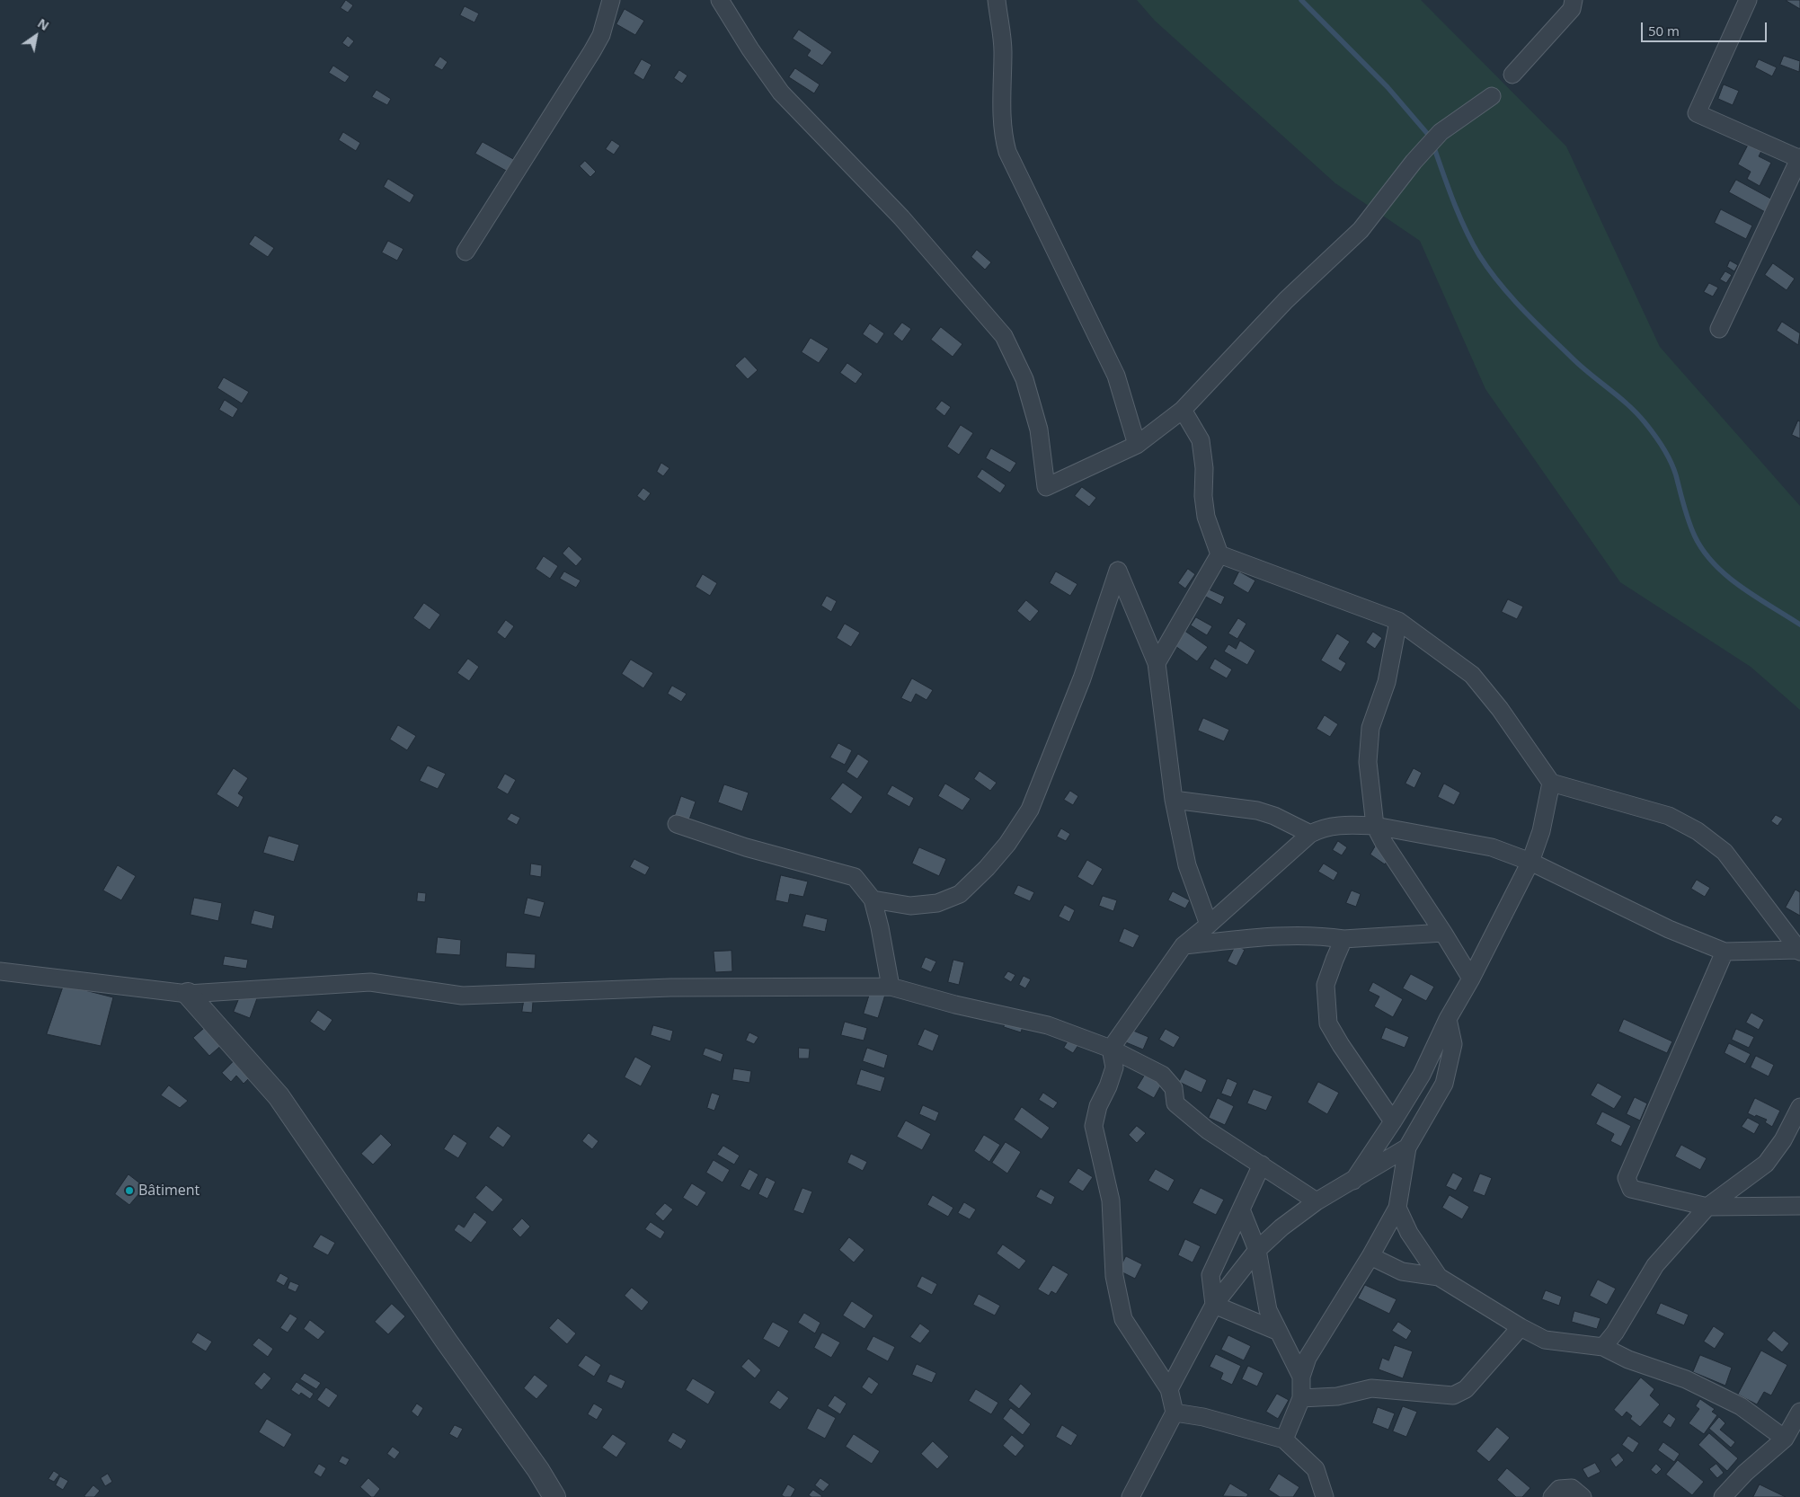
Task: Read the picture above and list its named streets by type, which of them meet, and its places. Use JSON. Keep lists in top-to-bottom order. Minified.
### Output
{"places":["Bâtiment"],"scale_bar":"50 m","north":"top right"}
